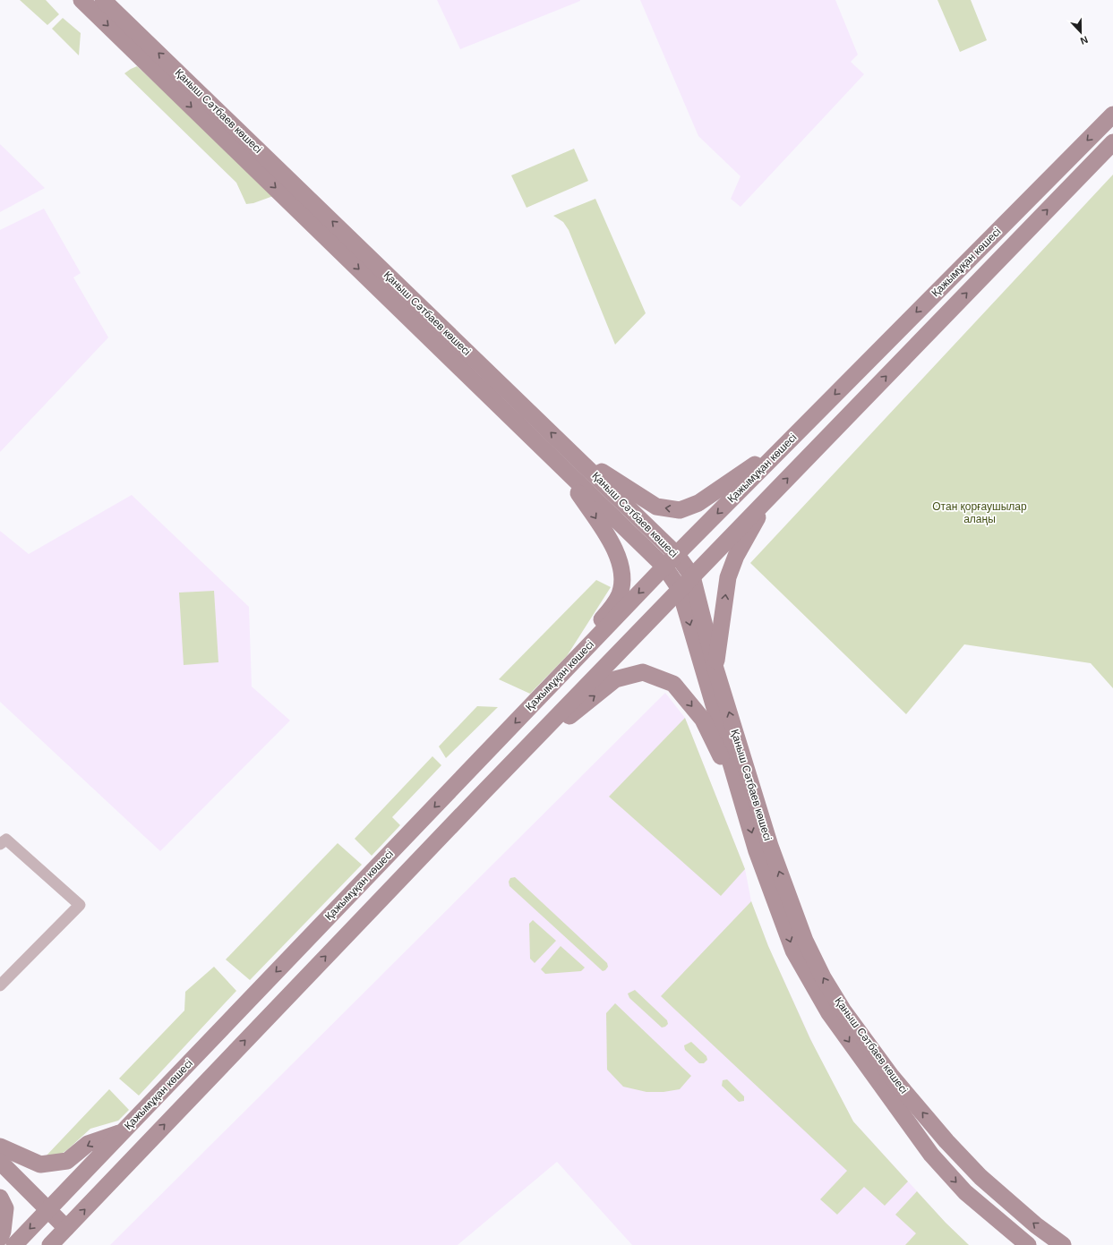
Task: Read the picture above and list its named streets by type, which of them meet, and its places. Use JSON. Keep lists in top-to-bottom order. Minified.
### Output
{"streets":{"main road":["Қаныш Сәтбаев көшесі","Қажымұқан көшесі"]},"crossings":[["Қаныш Сәтбаев көшесі","Қажымұқан көшесі"]],"parks":["Отан қорғаушылар алаңы"],"north":"bottom"}
